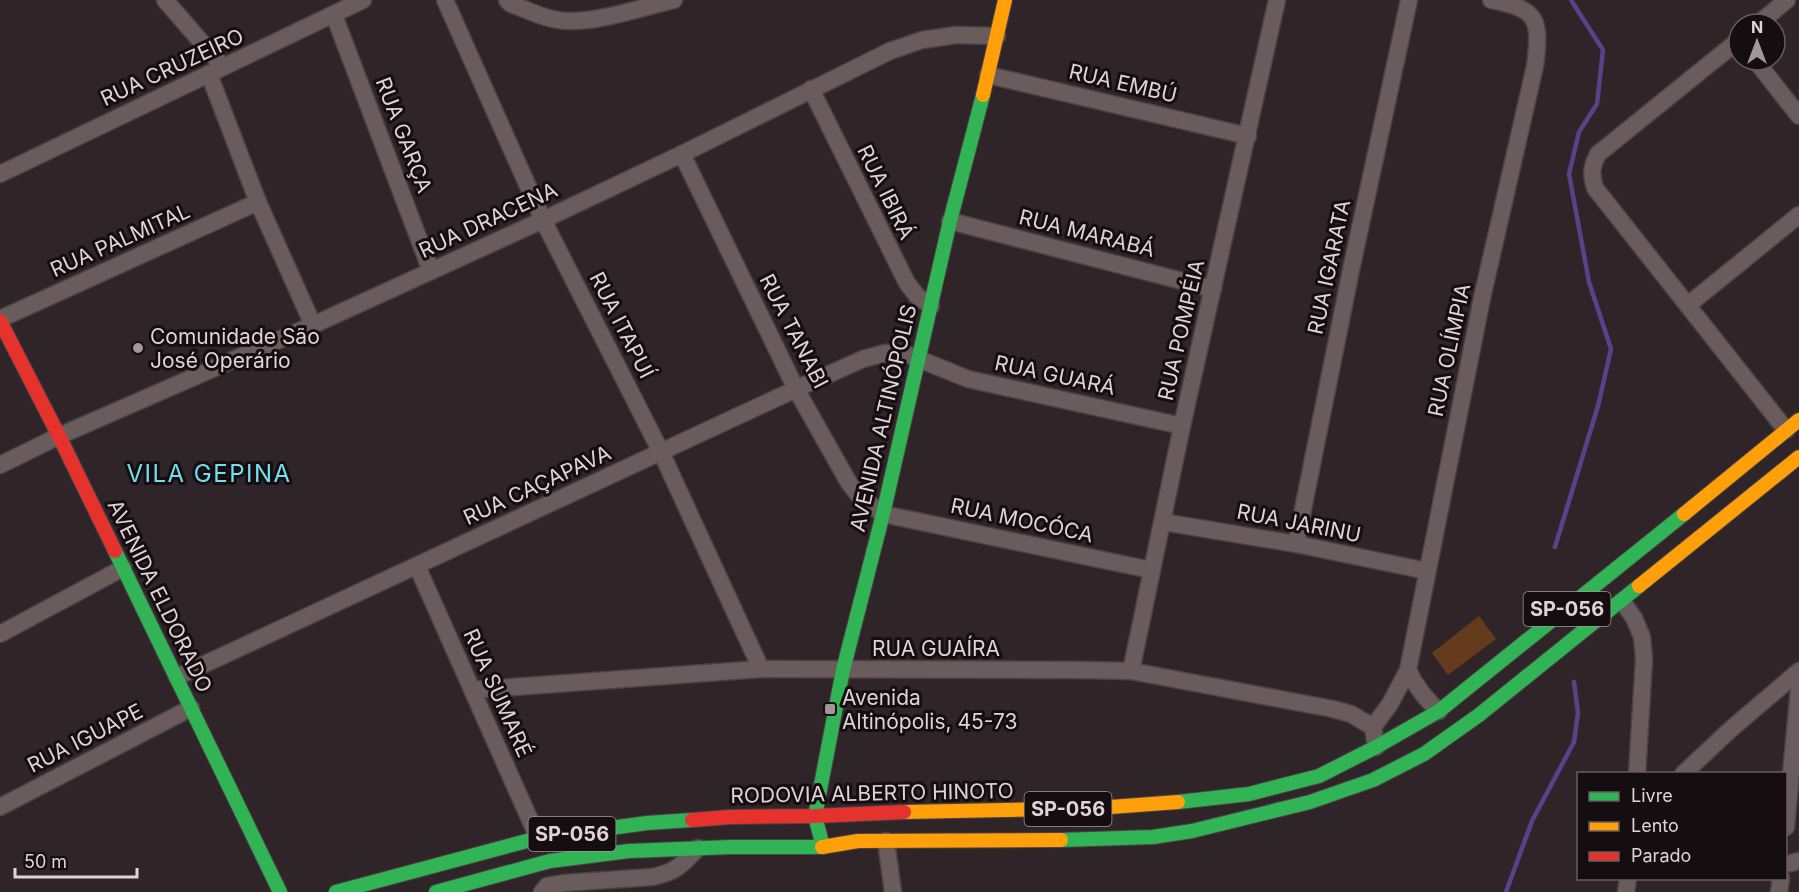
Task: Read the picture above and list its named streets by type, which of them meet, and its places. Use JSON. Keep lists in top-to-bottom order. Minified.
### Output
{"streets":{"main road":["AVENIDA ALTINÓPOLIS","AVENIDA ELDORADO","SP-056","RODOVIA ALBERTO HINOTO"],"street":["RUA CRUZEIRO","RUA EMBÚ","RUA GARÇA","RUA IBIRÁ","RUA DRACENA","RUA MARABÁ","RUA PALMITAL","RUA IGARATA","RUA ITAPUÍ","RUA POMPÉIA","RUA TANABI","RUA OLÍMPIA","RUA GUARÁ","RUA CAÇAPAVA","RUA MOCÓCA","RUA JARINU","RUA GUAÍRA","RUA SUMARÉ","RUA IGUAPE"]},"crossings":[["RUA CRUZEIRO","RUA GARÇA"],["RUA EMBÚ","RUA POMPÉIA"],["RUA EMBÚ","AVENIDA ALTINÓPOLIS"],["RUA GARÇA","RUA DRACENA"],["RUA IBIRÁ","RUA DRACENA"],["RUA IBIRÁ","AVENIDA ALTINÓPOLIS"],["RUA DRACENA","RUA ITAPUÍ"],["RUA DRACENA","RUA TANABI"],["RUA DRACENA","AVENIDA ALTINÓPOLIS"],["RUA DRACENA","AVENIDA ELDORADO"],["RUA MARABÁ","RUA POMPÉIA"],["RUA MARABÁ","AVENIDA ALTINÓPOLIS"],["RUA PALMITAL","AVENIDA ELDORADO"],["RUA IGARATA","RUA JARINU"],["RUA ITAPUÍ","RUA CAÇAPAVA"],["RUA ITAPUÍ","RUA GUAÍRA"],["RUA POMPÉIA","RUA GUARÁ"],["RUA POMPÉIA","RUA MOCÓCA"],["RUA POMPÉIA","RUA JARINU"],["RUA POMPÉIA","RUA GUAÍRA"],["RUA TANABI","AVENIDA ALTINÓPOLIS"],["RUA TANABI","RUA CAÇAPAVA"],["RUA TANABI","RUA MOCÓCA"],["RUA OLÍMPIA","RUA JARINU"],["RUA OLÍMPIA","RUA GUAÍRA"],["RUA GUARÁ","AVENIDA ALTINÓPOLIS"],["RUA GUARÁ","RUA CAÇAPAVA"],["AVENIDA ALTINÓPOLIS","RUA CAÇAPAVA"],["AVENIDA ALTINÓPOLIS","RUA MOCÓCA"],["AVENIDA ALTINÓPOLIS","SP-056"],["AVENIDA ALTINÓPOLIS","RUA GUAÍRA"],["AVENIDA ALTINÓPOLIS","RODOVIA ALBERTO HINOTO"],["RUA CAÇAPAVA","AVENIDA ELDORADO"],["RUA CAÇAPAVA","RUA SUMARÉ"],["AVENIDA ELDORADO","RUA IGUAPE"],["RUA GUAÍRA","RUA SUMARÉ"],["RUA SUMARÉ","RODOVIA ALBERTO HINOTO"]],"districts":["VILA GEPINA"],"places":{"other":["Comunidade São José Operário"],"transit":["Avenida Altinópolis, 45-73"]},"legend":["Livre","Lento","Parado"],"scale_bar":"50 m","north":"top"}
